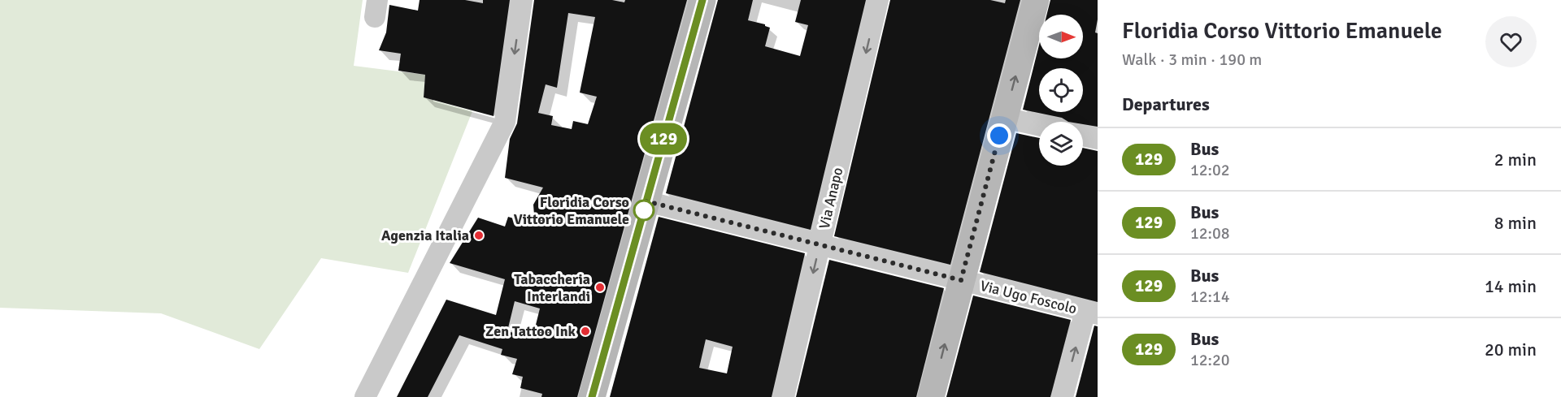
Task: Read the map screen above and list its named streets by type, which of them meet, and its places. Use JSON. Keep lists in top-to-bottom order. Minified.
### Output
{"streets":{"street":["Via Anapo","Via Ugo Foscolo"]},"crossings":[["Via Anapo","Via Ugo Foscolo"]],"one_way":["Via Anapo"],"places":["Floridia Corso Vittorio Emanuele","Agenzia Italia","Tabaccheria Interlandi","Zen Tattoo Ink"],"lines":["bus line 129"],"north":"right","page":{"on_map":"129","heading":[["Floridia Corso Vittorio Emanuele","Walk · 3 min · 190 m"],"Departures"],"list":[{"mark":"129","name":"Bus","note":"12:02","value":"2 min"},{"mark":"129","name":"Bus","note":"12:08","value":"8 min"},{"mark":"129","name":"Bus","note":"12:14","value":"14 min"},{"mark":"129","name":"Bus","note":"12:20","value":"20 min"}]}}
